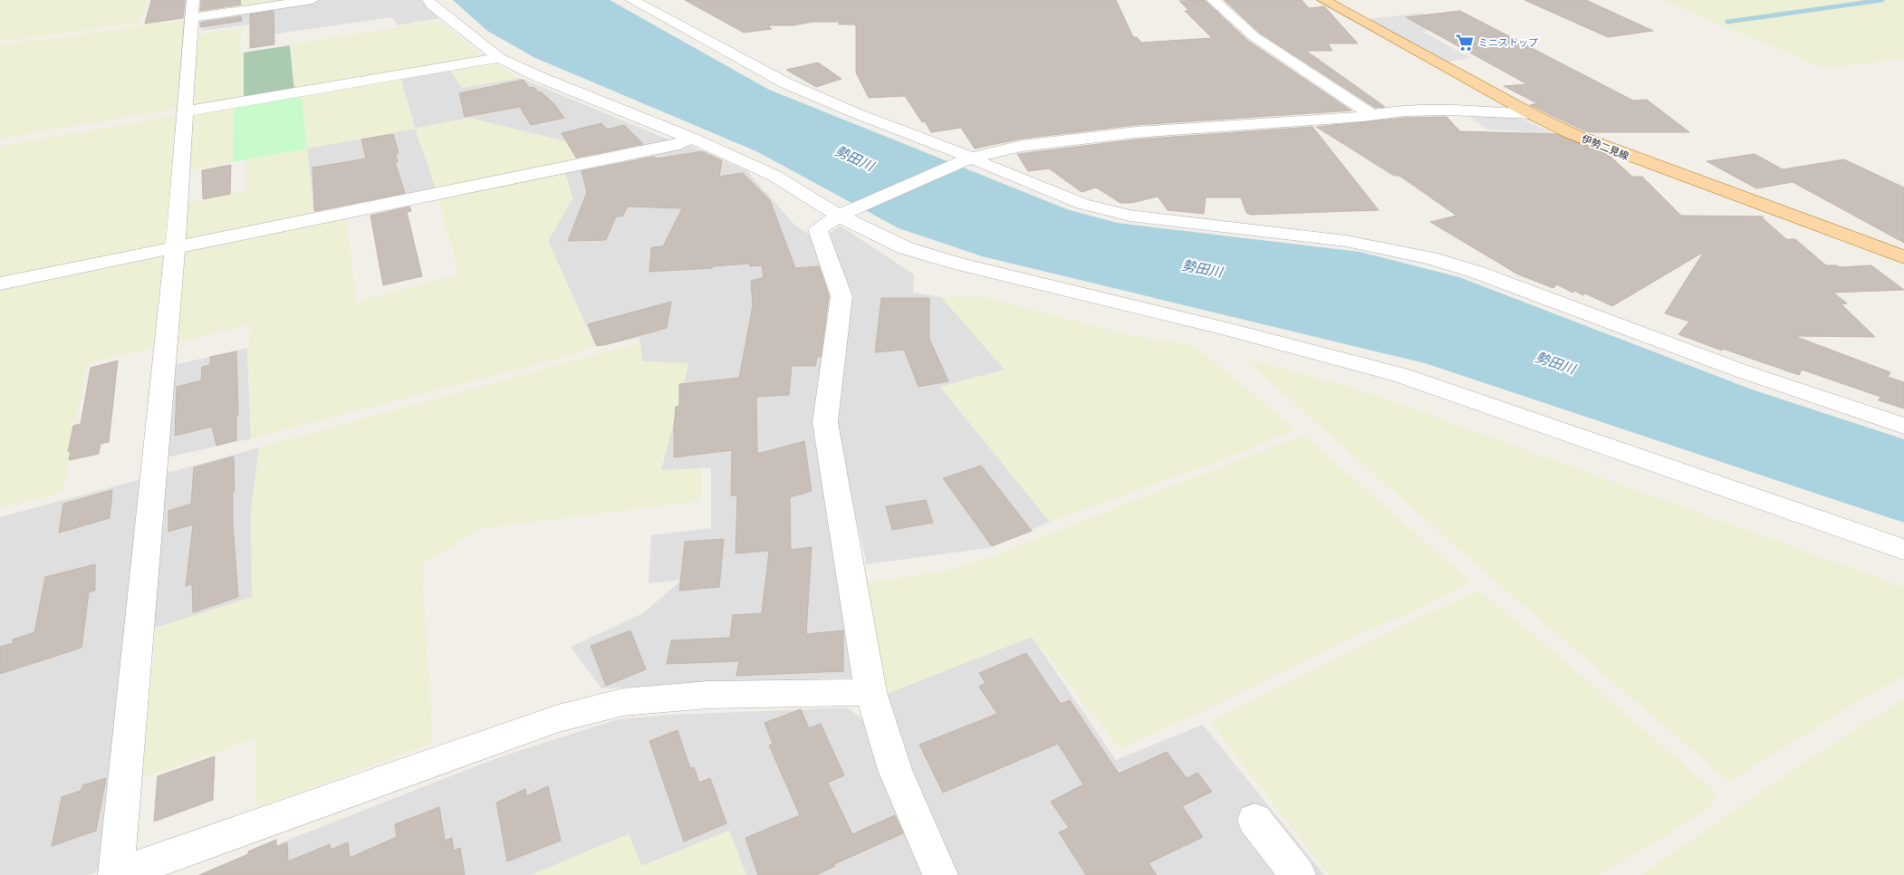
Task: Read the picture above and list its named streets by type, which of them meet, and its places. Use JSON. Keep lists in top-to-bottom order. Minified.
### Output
{"streets":{"main road":["伊勢二見線"]},"water":["勢田川"],"places":{"supermarket":["ミニストップ"]}}
